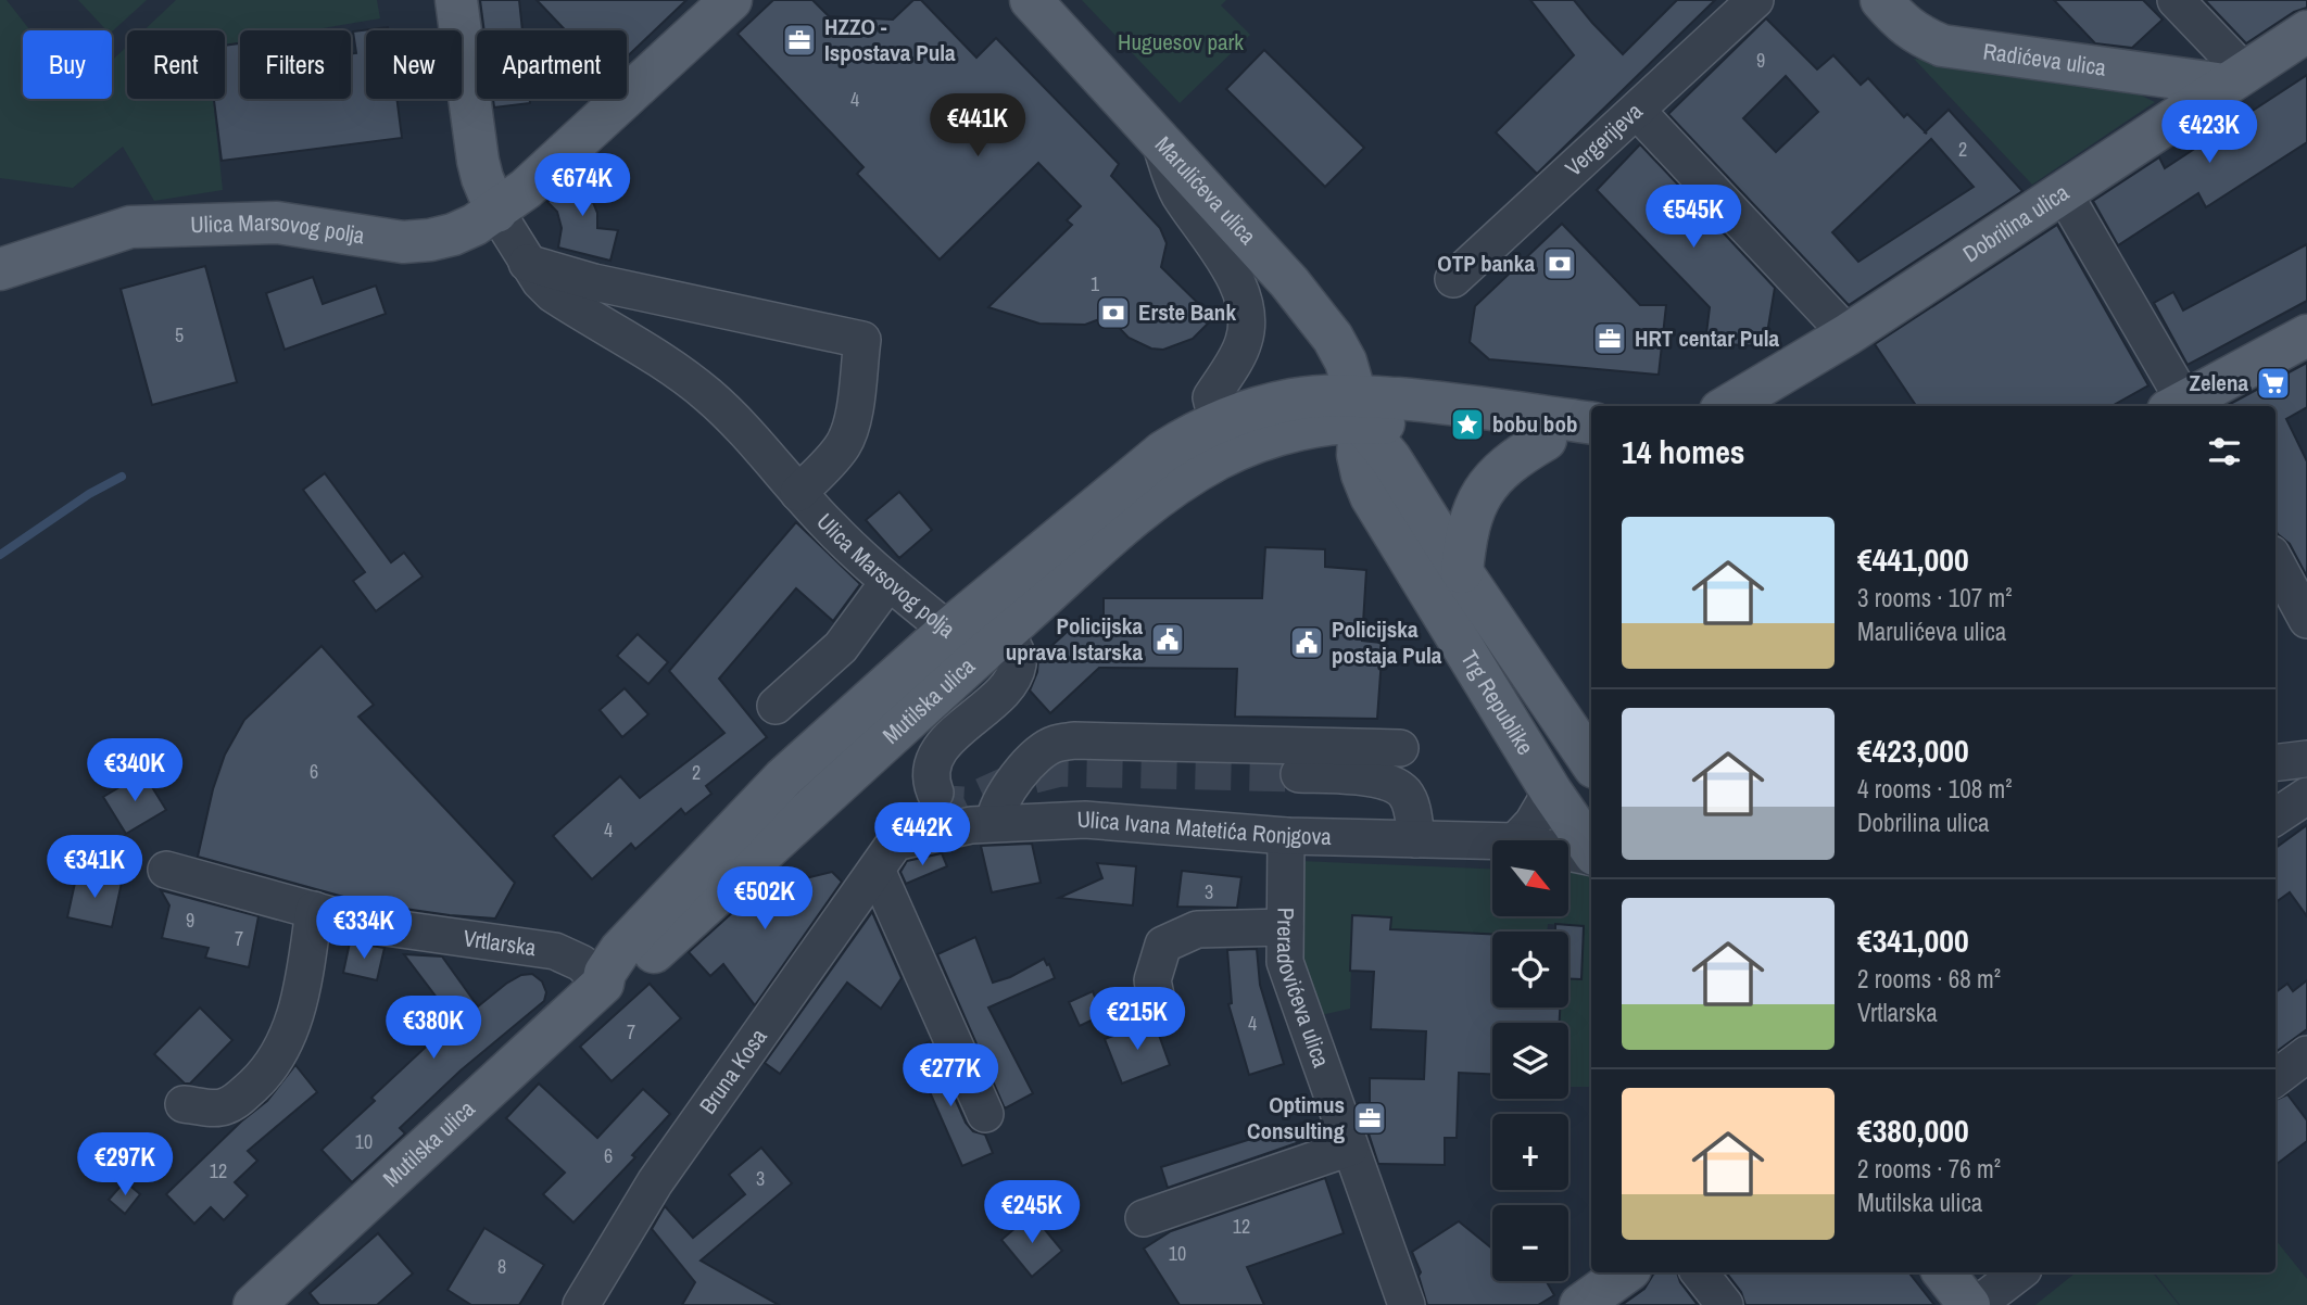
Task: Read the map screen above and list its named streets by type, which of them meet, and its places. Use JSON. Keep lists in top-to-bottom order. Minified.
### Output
{"streets":{"main road":["Radićeva ulica","Marulićeva ulica","Dobrilina ulica","Ulica Marsovog polja","Mutilska ulica","Trg Republike"],"street":["Vergerijeva","Ulica Ivana Matetića Ronjgova","Vrtlarska","Preradovićeva ulica","Bruna Kosa"]},"crossings":[["Radićeva ulica","Dobrilina ulica"],["Marulićeva ulica","Mutilska ulica"],["Marulićeva ulica","Trg Republike"],["Ulica Marsovog polja","Mutilska ulica"],["Mutilska ulica","Trg Republike"],["Mutilska ulica","Vrtlarska"],["Ulica Ivana Matetića Ronjgova","Preradovićeva ulica"],["Ulica Ivana Matetića Ronjgova","Bruna Kosa"]],"parks":["Huguesov park"],"places":{"office":["HZZO - Ispostava Pula","HRT centar Pula","Optimus Consulting"],"bank":["OTP banka","Erste Bank"],"supermarket":["Zelena"],"place":["bobu bob"],"public building":["Policijska uprava Istarska","Policijska postaja Pula"]},"house_numbers":["9","4","2","1","5","6","2","4","3","9","7","4","7","10","6","12","3","12","10","8"],"north":"bottom right","page":{"chip":["Buy","Rent","Filters","New","Apartment"],"price":["€441K","€423K","€674K","€545K","€340K","€442K","€341K","€502K","€334K","€215K","€380K","€277K","€297K","€245K"],"heading":"14 homes","list":[{"name":"€441,000","note":"3 rooms · 107 m² · Marulićeva ulica"},{"name":"€423,000","note":"4 rooms · 108 m² · Dobrilina ulica"},{"name":"€341,000","note":"2 rooms · 68 m² · Vrtlarska"},{"name":"€380,000","note":"2 rooms · 76 m² · Mutilska ulica"}],"map_buttons":["+","−"]}}
